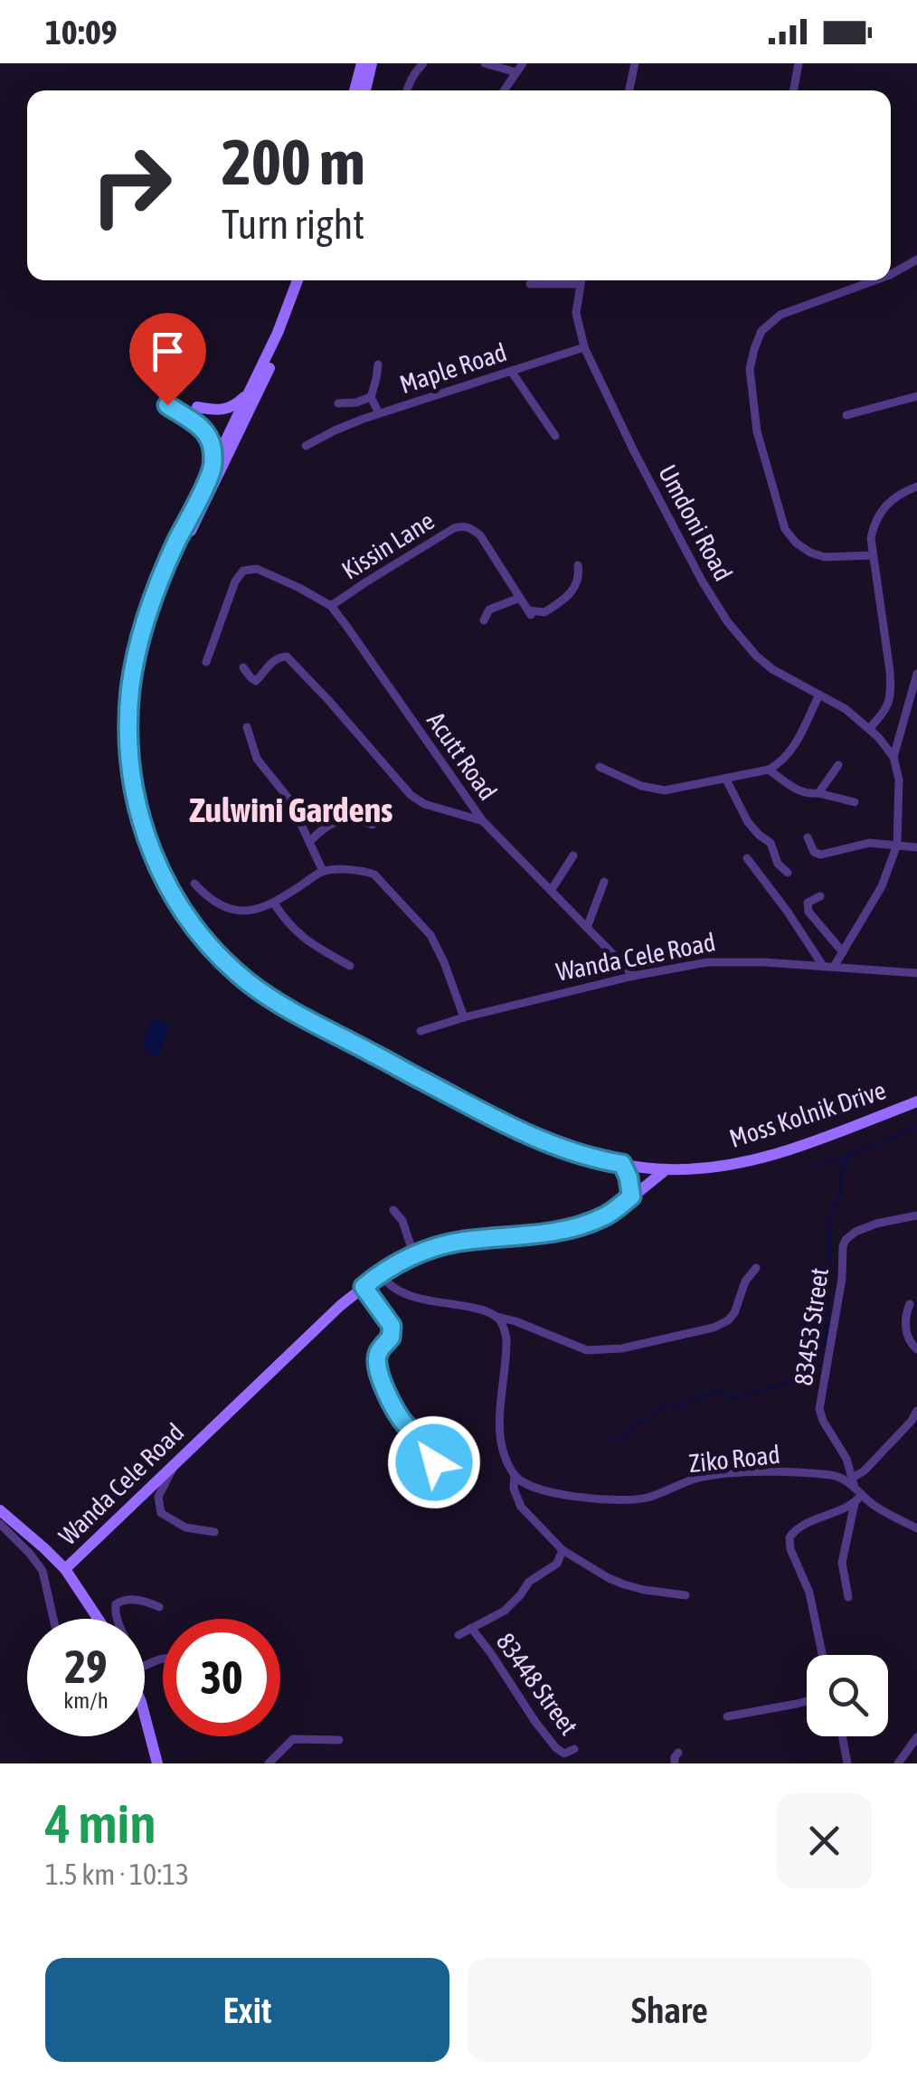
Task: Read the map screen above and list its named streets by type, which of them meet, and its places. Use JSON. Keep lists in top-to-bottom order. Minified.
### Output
{"streets":{"main road":["Wanda Cele Road","Moss Kolnik Drive"],"street":["Maple Road","Umdoni Road","Kissin Lane","Acutt Road","83453 Street","Ziko Road","83448 Street"]},"crossings":[["Maple Road","Umdoni Road"],["Kissin Lane","Acutt Road"],["Acutt Road","Wanda Cele Road"],["Wanda Cele Road","Moss Kolnik Drive"],["83453 Street","Ziko Road"]],"districts":["Zulwini Gardens"],"page":{"status":"10:09","turn":["200 m","Turn right"],"speed":"29 km/h","limit":"30","heading":["4 min","1.5 km · 10:13"],"buttons":["Exit","Share"]}}
